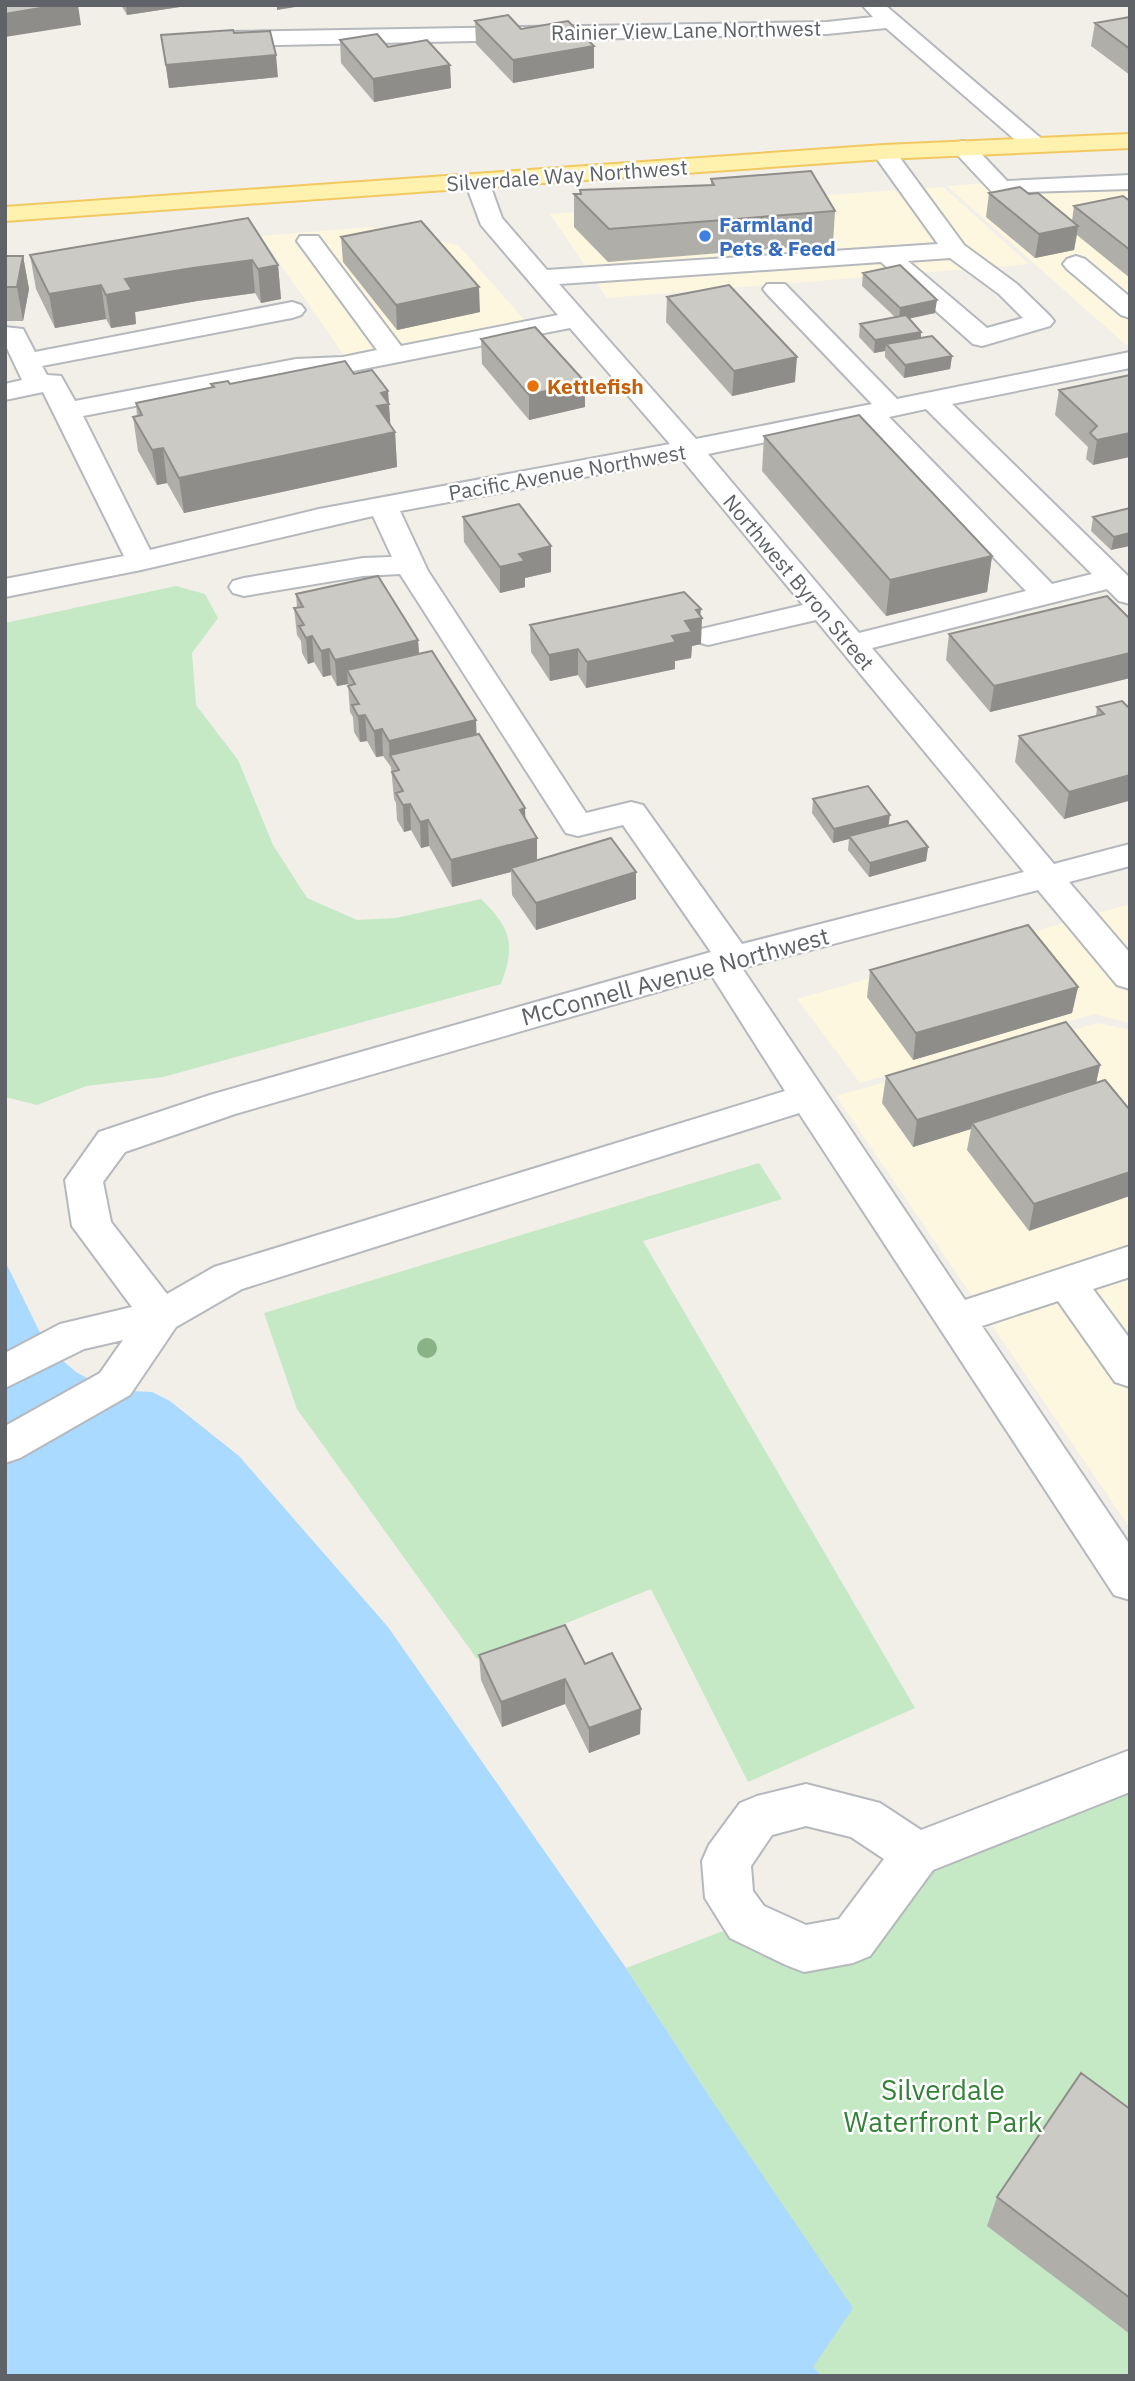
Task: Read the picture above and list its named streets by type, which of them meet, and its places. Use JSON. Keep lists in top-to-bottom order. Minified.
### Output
{"streets":{"main road":["Silverdale Way Northwest"],"street":["Rainier View Lane Northwest","Pacific Avenue Northwest","Northwest Byron Street","McConnell Avenue Northwest"]},"crossings":[["Silverdale Way Northwest","Northwest Byron Street"],["Pacific Avenue Northwest","Northwest Byron Street"],["Northwest Byron Street","McConnell Avenue Northwest"]],"parks":["Silverdale Waterfront Park"],"places":["Farmland Pets & Feed","Kettlefish"]}
